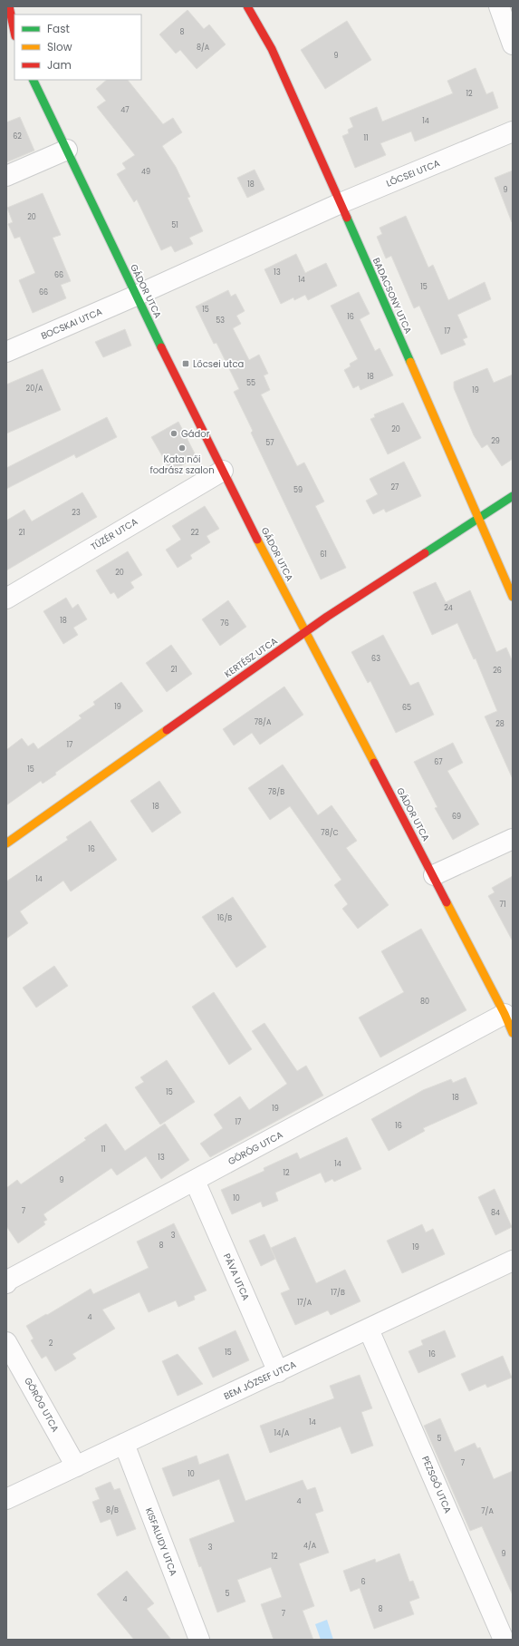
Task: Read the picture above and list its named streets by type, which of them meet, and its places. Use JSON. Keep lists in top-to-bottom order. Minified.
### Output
{"streets":{"street":["LŐCSEI UTCA","GÁDOR UTCA","BADACSONY UTCA","BOCSKAI UTCA","TÜZÉR UTCA","KERTÉSZ UTCA","GÖRÖG UTCA","PÁVA UTCA","BEM JÓZSEF UTCA","PEZSGŐ UTCA","KISFALUDY UTCA"]},"crossings":[["LŐCSEI UTCA","GÁDOR UTCA"],["LŐCSEI UTCA","BADACSONY UTCA"],["LŐCSEI UTCA","BOCSKAI UTCA"],["GÁDOR UTCA","BOCSKAI UTCA"],["GÁDOR UTCA","TÜZÉR UTCA"],["GÁDOR UTCA","KERTÉSZ UTCA"],["GÁDOR UTCA","GÖRÖG UTCA"],["BADACSONY UTCA","KERTÉSZ UTCA"],["GÖRÖG UTCA","PÁVA UTCA"],["GÖRÖG UTCA","BEM JÓZSEF UTCA"],["PÁVA UTCA","BEM JÓZSEF UTCA"],["BEM JÓZSEF UTCA","PEZSGŐ UTCA"],["BEM JÓZSEF UTCA","KISFALUDY UTCA"]],"places":{"transit":["Lőcsei utca"],"other":["Gádor","Kata női fodrász szalon"]},"house_numbers":["8","8/A","9","12","47","14","62","11","49","18","9","20","51","13","66","14","15","66","15","16","53","17","18","55","20/A","19","20","29","57","27","59","23","21","22","61","20","24","18","76","63","21","26","19","65","78/A","28","17","67","15","78/B","18","69","78/C","16","14","71","16/B","80","15","18","19","17","16","11","13","14","12","9","10","7","84","3","8","19","17/B","17/A","4","2","15","16","14","14/A","5","7","10","4","8/B","7/A","4/A","3","9","12","6","5","4","8","7"],"legend":["Fast","Slow","Jam"]}
